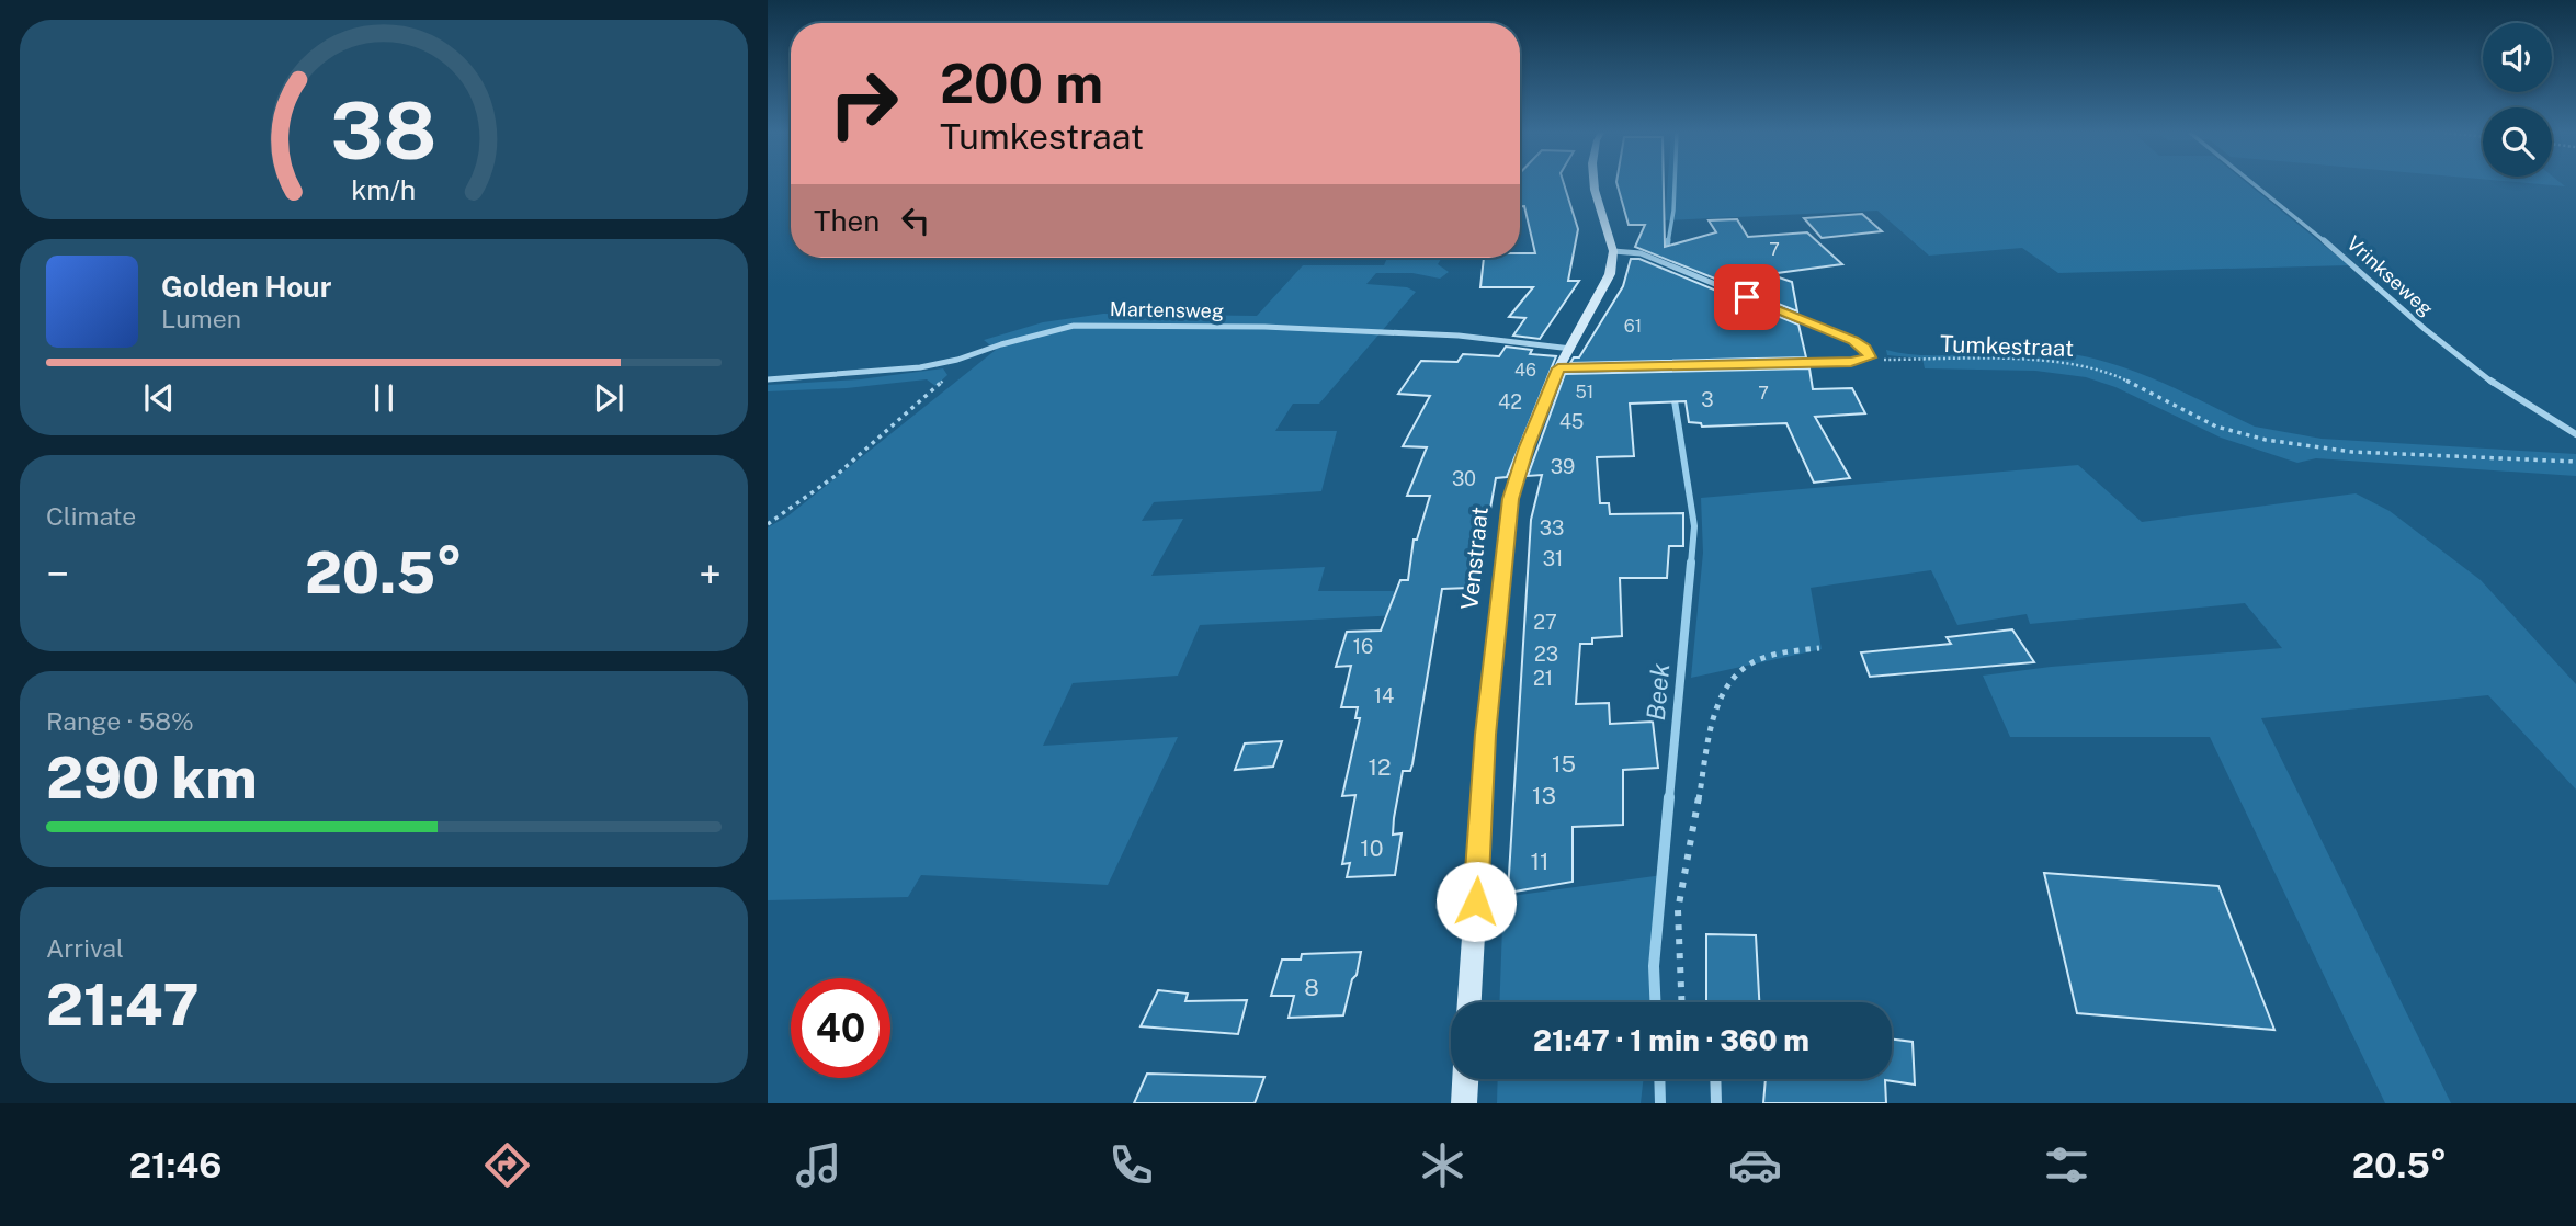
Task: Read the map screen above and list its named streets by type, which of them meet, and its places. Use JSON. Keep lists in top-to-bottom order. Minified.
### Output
{"streets":{"street":["Vrinkseweg","Martensweg","Venstraat"],"path":["Tumkestraat"]},"crossings":[["Martensweg","Venstraat"]],"water":["Beek"],"house_numbers":["7","61","46","51","7","3","42","45","39","30","33","31","27","16","23","21","14","15","12","13","10","11","8"],"page":{"turn":["200 m","Tumkestraat"],"then":"Then","song":["Golden Hour","Lumen"],"tile":["Climate",["Range · 58%","290 km"],["Arrival","21:47"]],"heat":["−","20.5°","+"],"limit":"40","trip":"21:47 · 1 min · 360 m","tabs":["21:46","20.5°"],"gauge":["38","km/h"]}}
